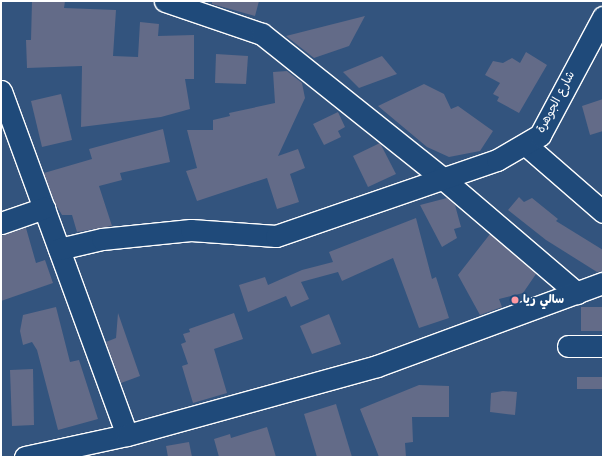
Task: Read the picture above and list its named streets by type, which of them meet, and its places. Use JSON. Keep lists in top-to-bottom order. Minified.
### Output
{"streets":{"street":["شارع الجوهرة"]},"places":["سالي ريا"]}
